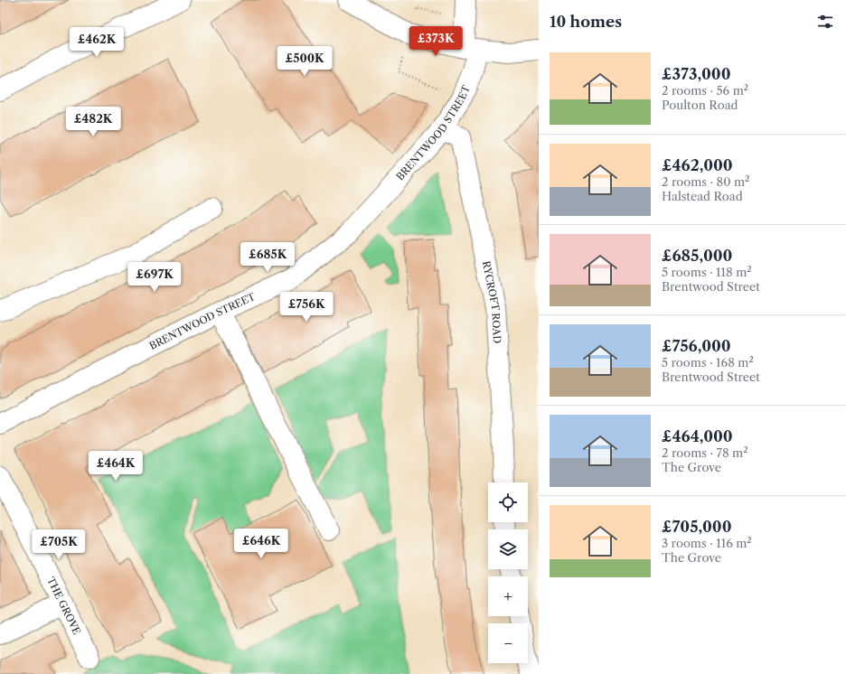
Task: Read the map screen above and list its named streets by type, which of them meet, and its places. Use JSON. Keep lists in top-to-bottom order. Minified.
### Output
{"streets":{"street":["BRENTWOOD STREET","RYCROFT ROAD","THE GROVE"]},"crossings":[["BRENTWOOD STREET","RYCROFT ROAD"]],"page":{"heading":"10 homes","price":["£373K","£462K","£500K","£482K","£685K","£697K","£756K","£464K","£646K","£705K"],"list":[{"name":"£373,000","note":"2 rooms · 56 m² · Poulton Road"},{"name":"£462,000","note":"2 rooms · 80 m² · Halstead Road"},{"name":"£685,000","note":"5 rooms · 118 m² · Brentwood Street"},{"name":"£756,000","note":"5 rooms · 168 m² · Brentwood Street"},{"name":"£464,000","note":"2 rooms · 78 m² · The Grove"},{"name":"£705,000","note":"3 rooms · 116 m² · The Grove"}],"map_buttons":["+","−"]}}
